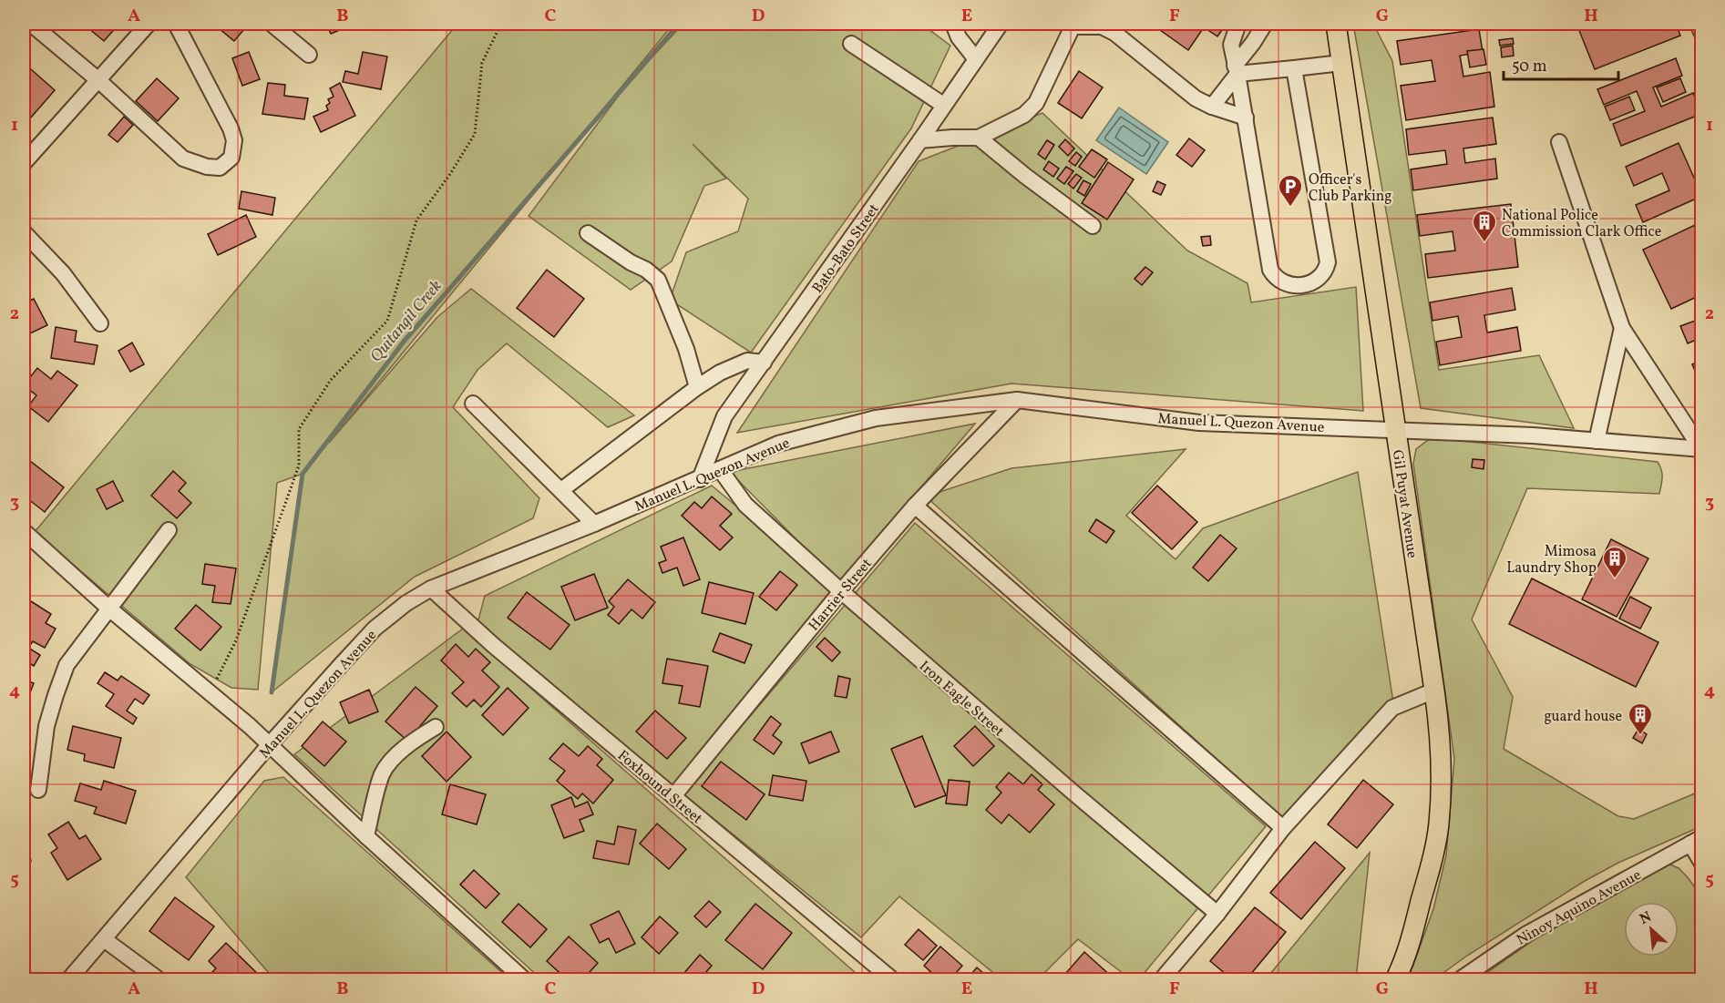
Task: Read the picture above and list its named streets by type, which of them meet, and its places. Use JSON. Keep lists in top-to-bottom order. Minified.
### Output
{"streets":{"main road":["Gil Puyat Avenue"],"street":["Bato-Bato Street","Manuel L. Quezon Avenue","Harrier Street","Iron Eagle Street","Foxhound Street","Ninoy Aquino Avenue"]},"crossings":[["Bato-Bato Street","Manuel L. Quezon Avenue"],["Manuel L. Quezon Avenue","Gil Puyat Avenue"],["Manuel L. Quezon Avenue","Harrier Street"],["Manuel L. Quezon Avenue","Iron Eagle Street"],["Manuel L. Quezon Avenue","Foxhound Street"],["Harrier Street","Iron Eagle Street"],["Harrier Street","Foxhound Street"]],"water":["Quitangil Creek"],"places":{"parking":["Officer's Club Parking"],"building":["National Police Commission Clark Office","Mimosa Laundry Shop","guard house"]},"scale_bar":"50 m","north":"top left","grid":{"columns":["A","B","C","D","E","F","G","H"],"rows":["1","2","3","4","5"]}}
